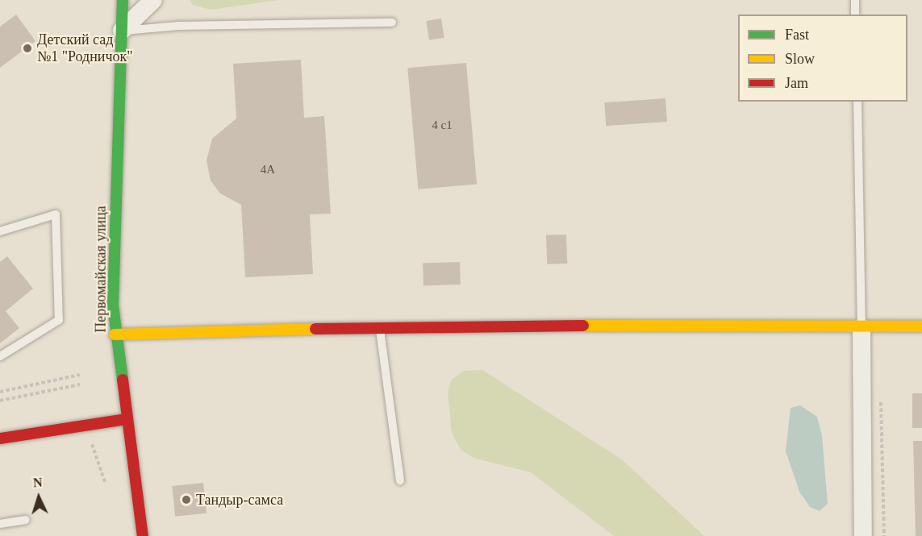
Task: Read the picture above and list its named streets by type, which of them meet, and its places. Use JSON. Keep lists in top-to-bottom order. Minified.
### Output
{"streets":{"street":["Первомайская улица"]},"places":["Детский сад №1 \"Родничок\"","Тандыр-самса"],"house_numbers":["4 с1","4А"],"legend":["Fast","Slow","Jam"],"north":"top"}
